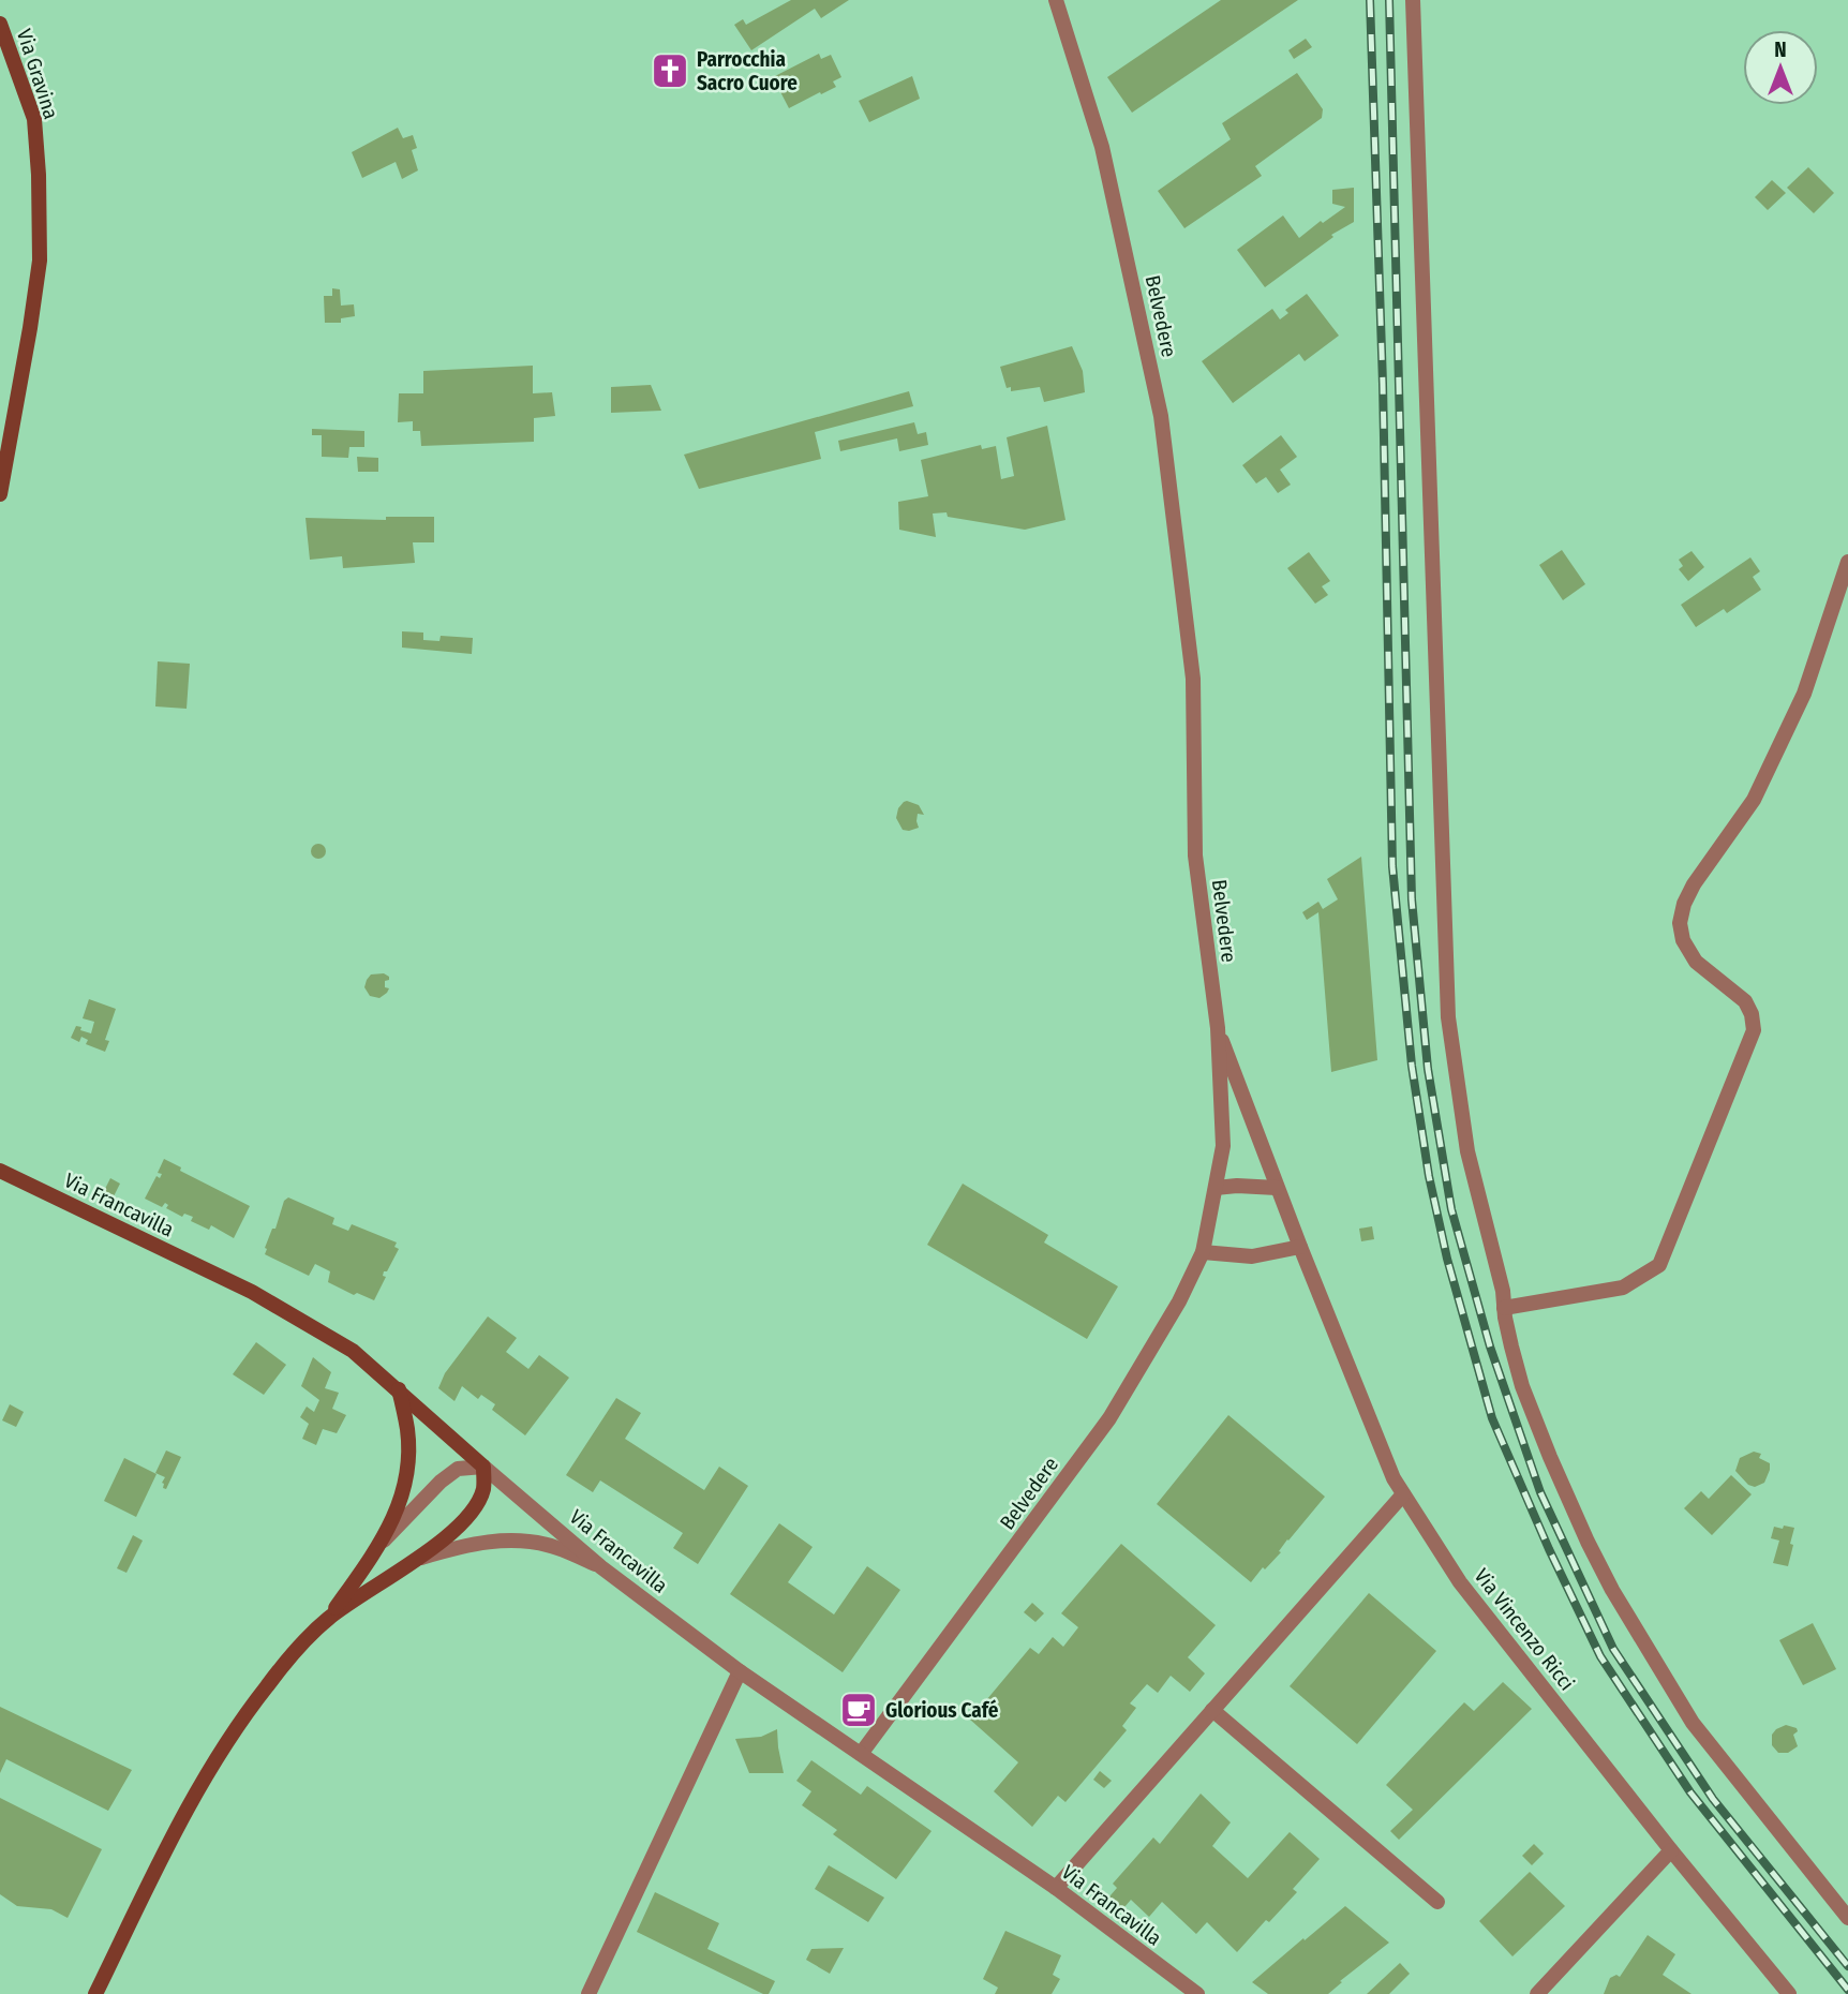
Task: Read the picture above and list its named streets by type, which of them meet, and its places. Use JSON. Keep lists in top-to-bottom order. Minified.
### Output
{"streets":{"main road":["Via Gravina","Via Francavilla"],"street":["Belvedere","Via Vincenzo Ricci"]},"crossings":[["Belvedere","Via Francavilla"],["Belvedere","Via Vincenzo Ricci"]],"places":{"church":["Parrocchia Sacro Cuore"],"cafe":["Glorious Café"]},"north":"top"}
